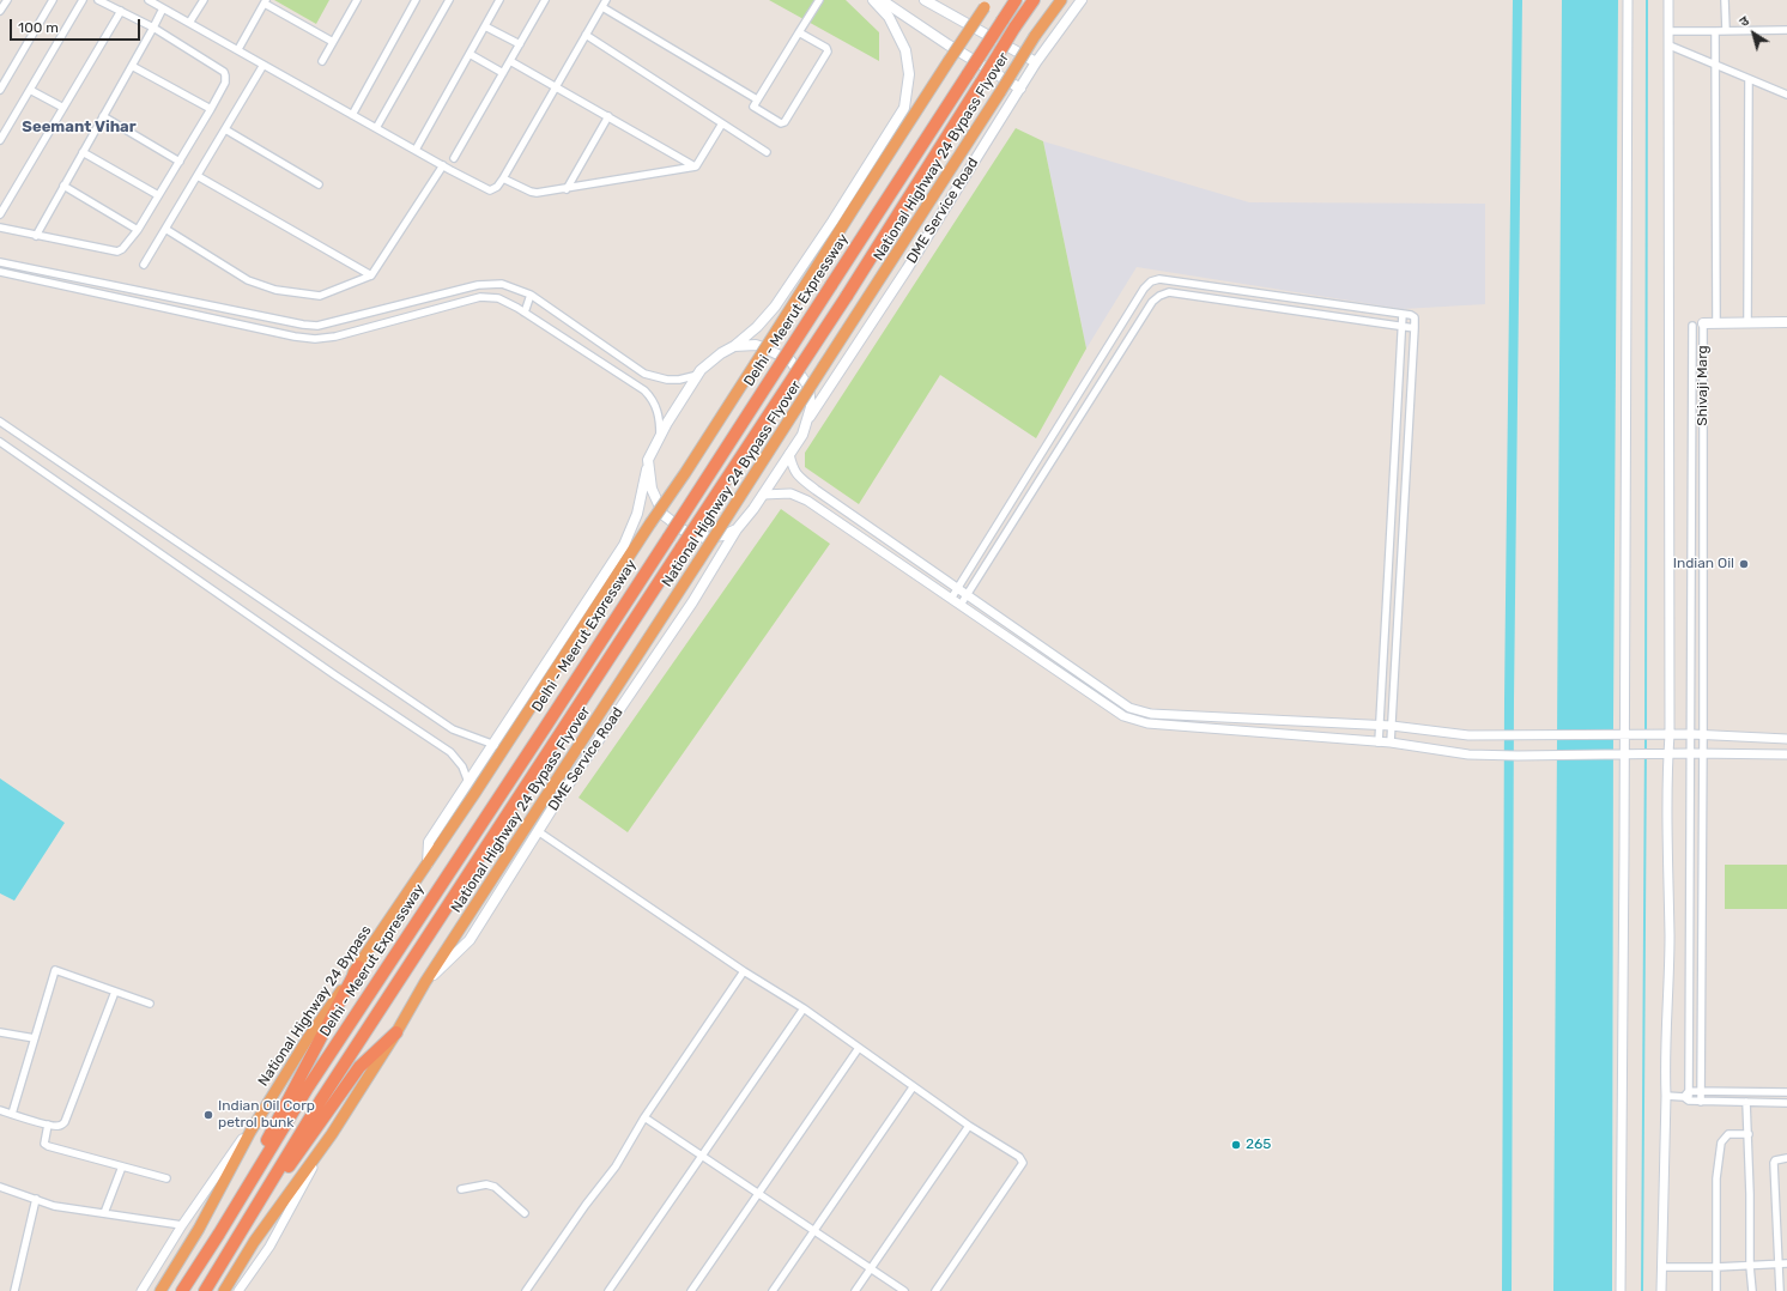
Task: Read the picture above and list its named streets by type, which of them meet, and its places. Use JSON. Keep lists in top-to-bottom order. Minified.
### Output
{"streets":{"highway":["National Highway 24 Bypass Flyover","Delhi - Meerut Expressway","National Highway 24 Bypass"],"main road":["DME Service Road","Shivaji Marg"]},"crossings":[["National Highway 24 Bypass Flyover","DME Service Road"]],"districts":["Seemant Vihar"],"places":["Indian Oil","Indian Oil Corp petrol bunk","265"],"scale_bar":"100 m","north":"top left"}
